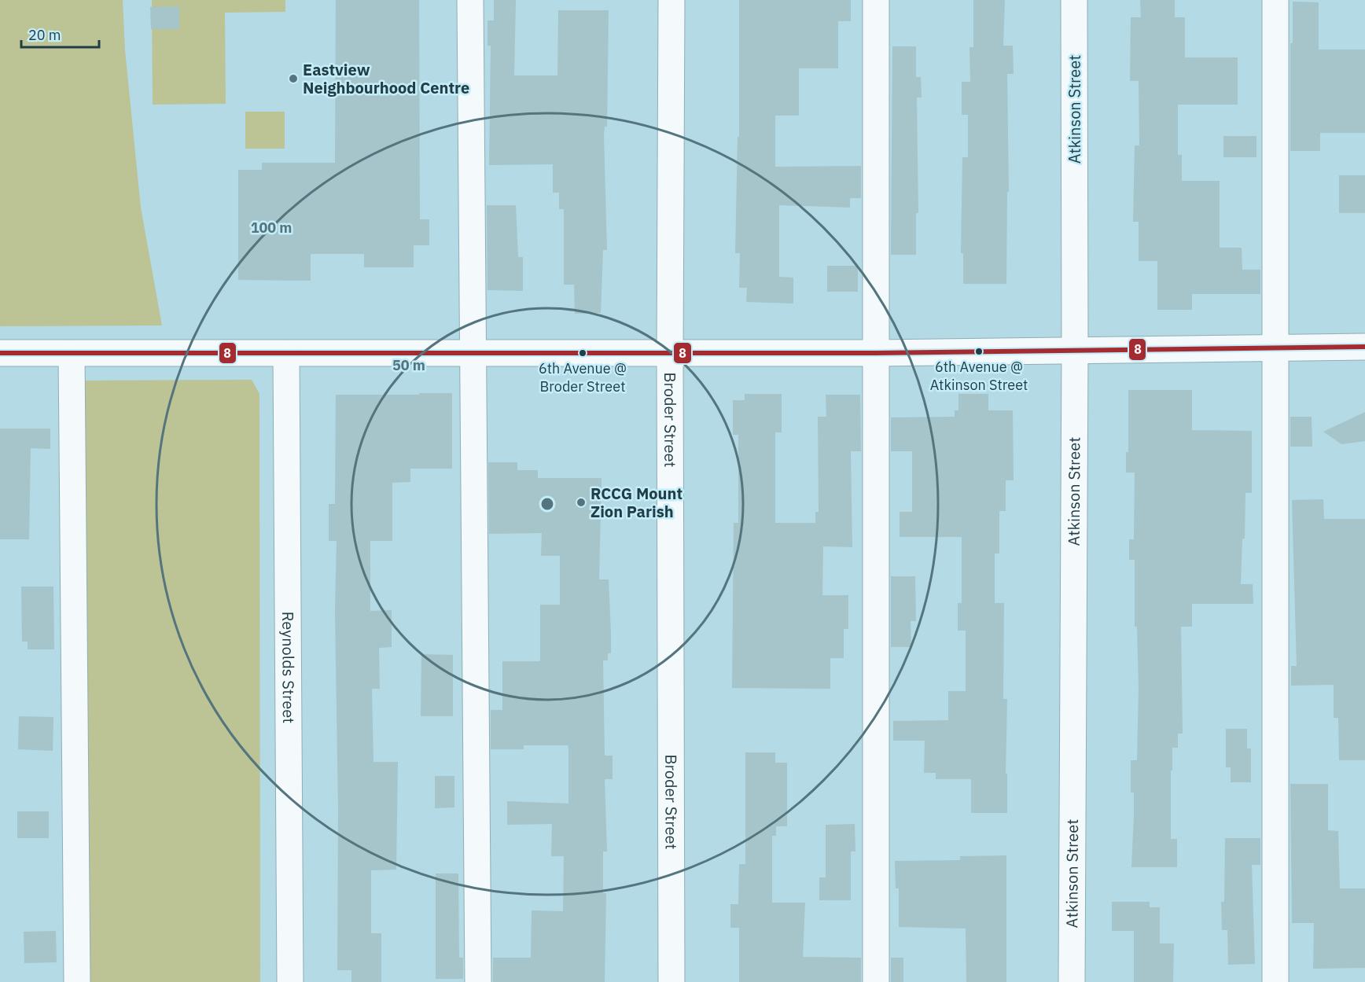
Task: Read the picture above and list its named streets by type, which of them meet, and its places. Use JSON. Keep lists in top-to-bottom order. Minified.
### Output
{"streets":{"street":["Atkinson Street","Broder Street","Reynolds Street"]},"places":["Eastview Neighbourhood Centre","6th Avenue @ Atkinson Street","6th Avenue @ Broder Street","RCCG Mount Zion Parish"],"lines":["transit line 8"],"scale_bar":"20 m","rings":["100 m","50 m"]}
